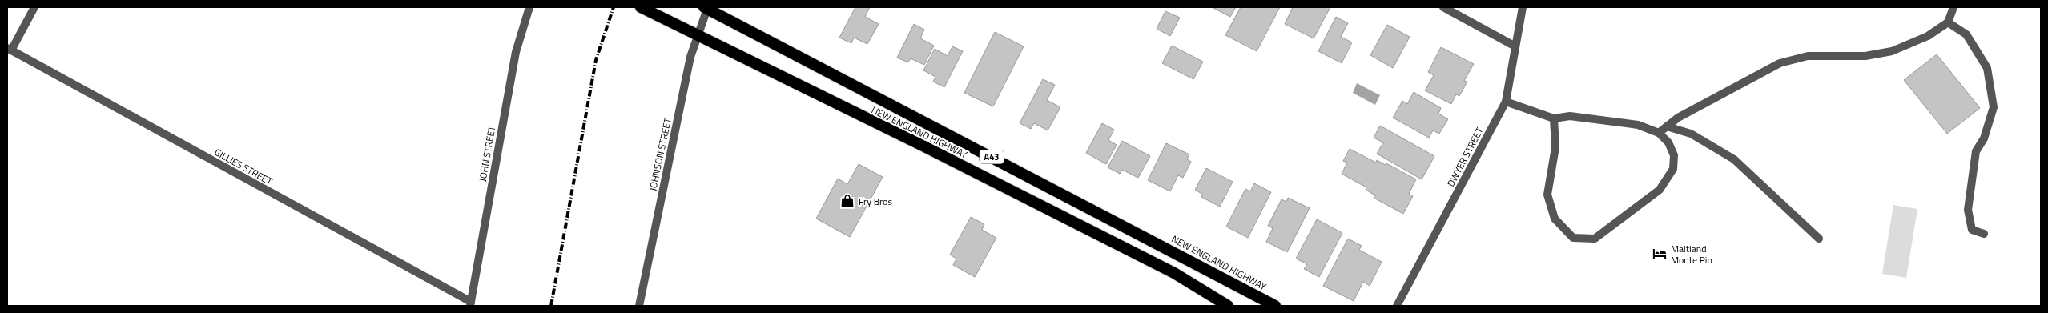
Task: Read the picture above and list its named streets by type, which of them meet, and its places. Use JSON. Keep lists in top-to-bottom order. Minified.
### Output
{"streets":{"highway":["NEW ENGLAND HIGHWAY","A43"],"street":["JOHN STREET","JOHNSON STREET","DWYER STREET","GILLIES STREET"]},"crossings":[["NEW ENGLAND HIGHWAY","JOHNSON STREET"],["JOHN STREET","GILLIES STREET"]],"places":{"shop":["Fry Bros"],"hotel":["Maitland Monte Pio"]}}
